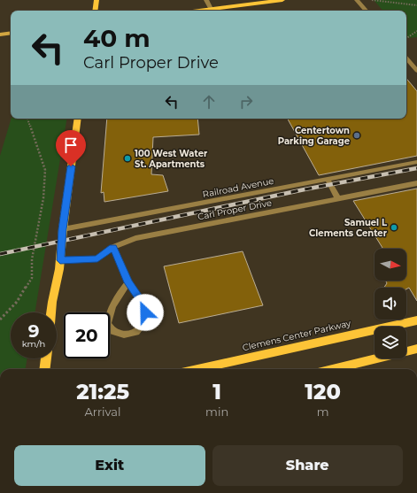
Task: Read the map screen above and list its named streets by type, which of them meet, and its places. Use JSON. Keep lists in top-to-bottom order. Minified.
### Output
{"streets":{"main road":["Clemens Center Parkway"],"street":["Railroad Avenue","Carl Proper Drive"]},"places":["Centertown Parking Garage","100 West Water St. Apartments","Samuel L Clements Center"],"north":"right","page":{"turn":["40 m","Carl Proper Drive"],"speed":"9 km/h","limit":"20","eta":["21:25","Arrival","1","min","120","m"],"buttons":["Exit","Share"]}}
